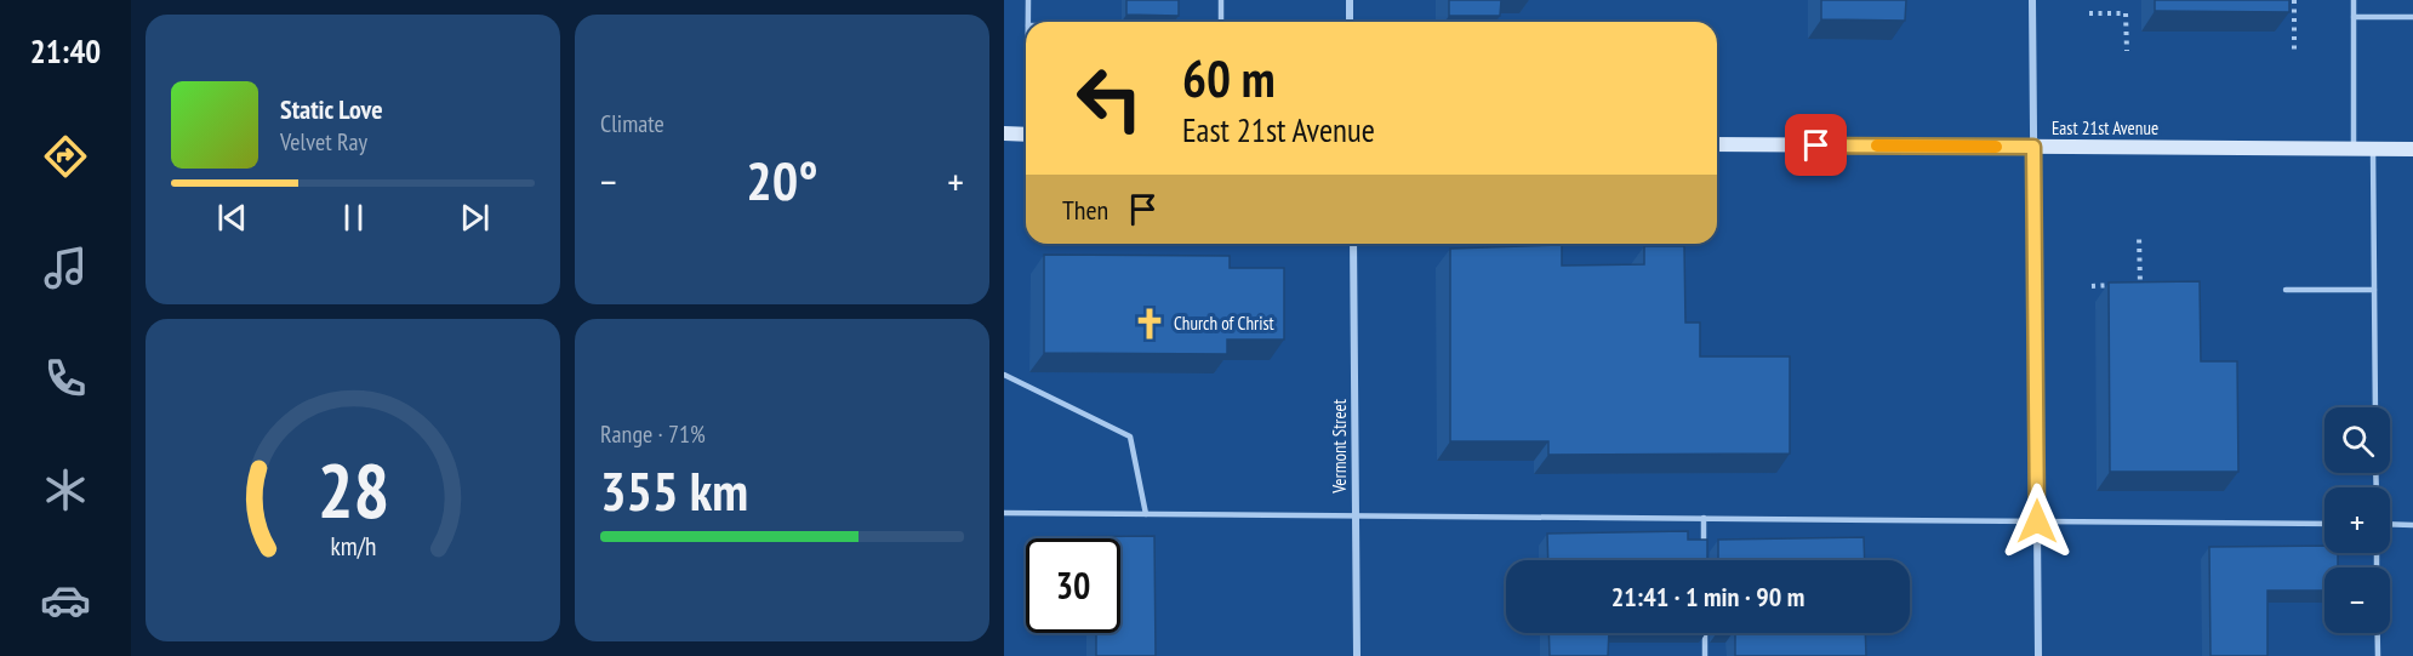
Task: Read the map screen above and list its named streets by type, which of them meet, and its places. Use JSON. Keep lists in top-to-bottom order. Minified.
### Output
{"streets":{"street":["East 21st Avenue","Vermont Street"]},"places":{"church":["Church of Christ"]},"page":{"tabs":"21:40","tile":["Climate",["Range · 71%","355 km"]],"turn":["60 m","East 21st Avenue"],"song":["Static Love","Velvet Ray"],"heat":["−","20°","+"],"then":"Then","map_buttons":["+","−"],"limit":"30","trip":"21:41 · 1 min · 90 m","gauge":["28","km/h"]}}
